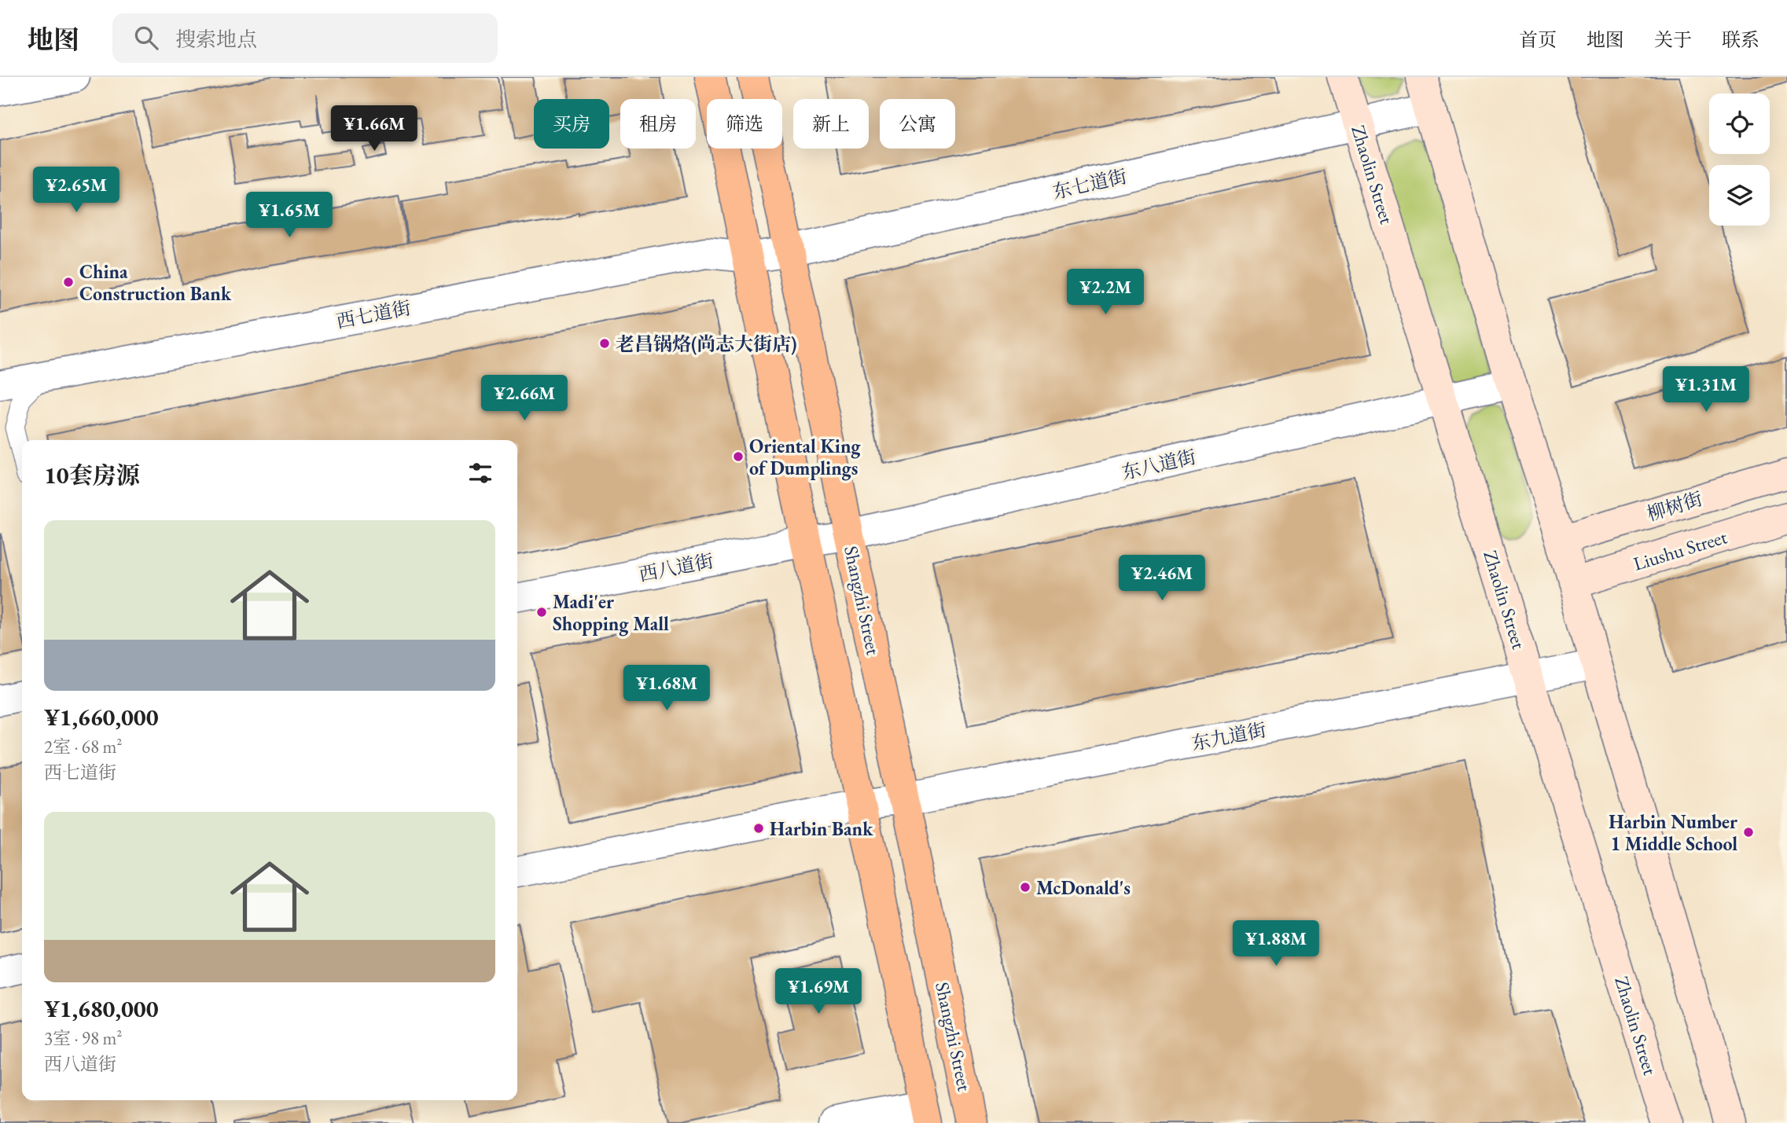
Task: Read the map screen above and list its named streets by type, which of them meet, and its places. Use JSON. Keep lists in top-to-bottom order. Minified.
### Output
{"streets":{"main road":["Zhaolin Street","柳树街","Liushu Street","Shangzhi Street"],"street":["东七道街","西七道街","东八道街","西八道街","东九道街"]},"crossings":[["Zhaolin Street","东七道街"],["Zhaolin Street","东八道街"],["Zhaolin Street","东九道街"],["东七道街","西七道街"],["东七道街","Shangzhi Street"],["东八道街","西八道街"],["东八道街","Shangzhi Street"],["Shangzhi Street","东九道街"]],"places":["China Construction Bank","老昌锅烙(尚志大街店)","Oriental King of Dumplings","Madi'er Shopping Mall","Harbin Bank","Harbin Number 1 Middle School","McDonald's"],"page":{"header":"地图","search":"搜索地点","nav":["首页","地图","关于","联系"],"chip":["买房","租房","筛选","新上","公寓"],"price":["¥1.66M","¥2.65M","¥1.65M","¥2.2M","¥1.31M","¥2.66M","¥2.46M","¥1.68M","¥1.88M","¥1.69M"],"heading":"10套房源","list":[{"name":"¥1,660,000","note":"2室 · 68 m² · 西七道街"},{"name":"¥1,680,000","note":"3室 · 98 m² · 西八道街"}]}}
